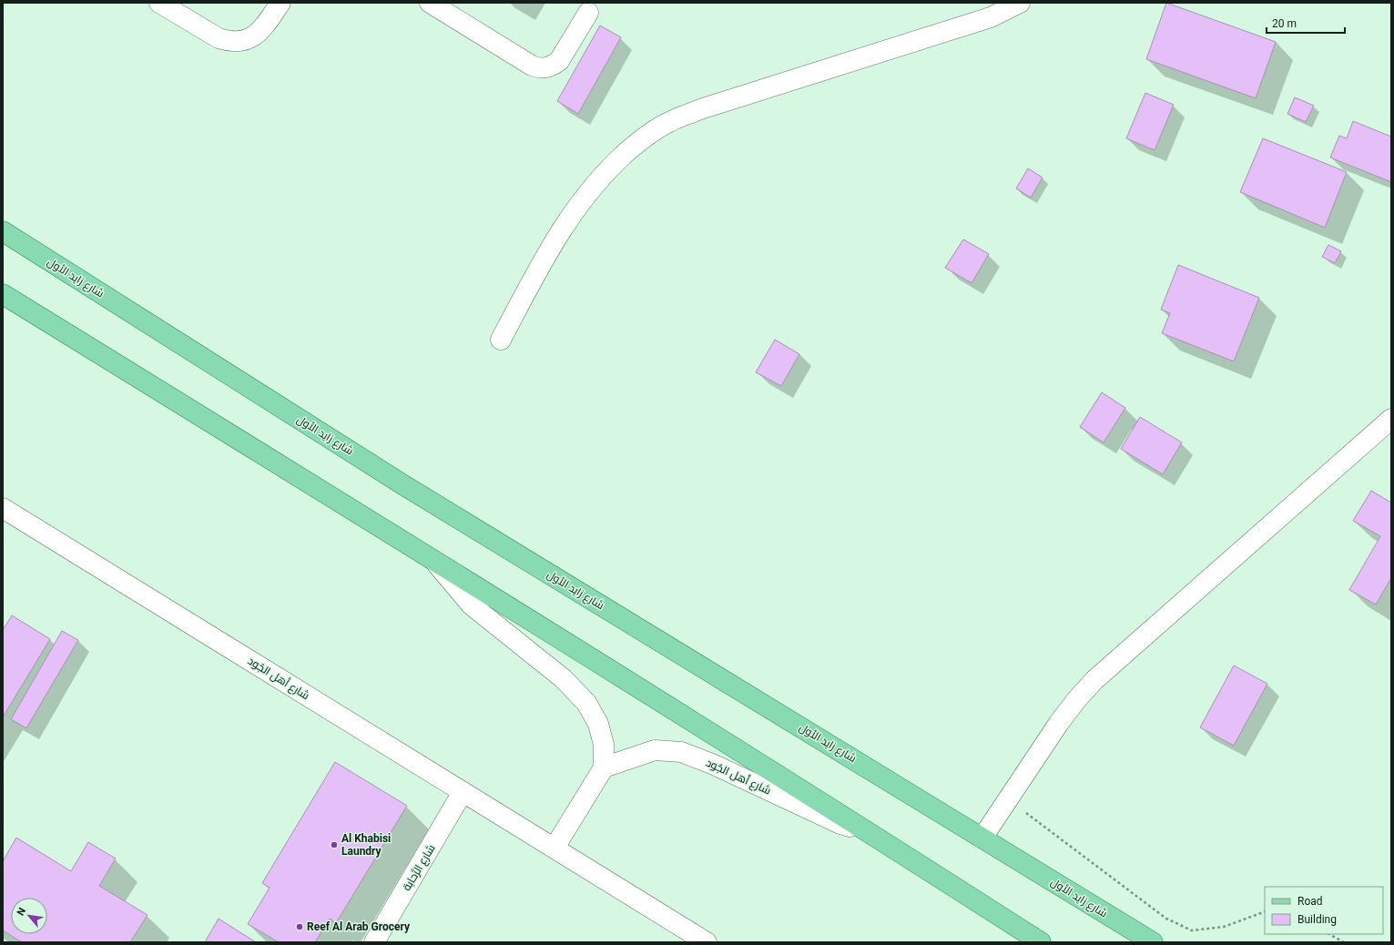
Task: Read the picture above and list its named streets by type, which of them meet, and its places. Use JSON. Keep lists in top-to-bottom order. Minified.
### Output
{"streets":{"main road":["شارع زايد الأول"],"street":["شارع أهل الجُود","شارع الرَّحابة"]},"crossings":[["شارع أهل الجُود","شارع الرَّحابة"]],"places":["Al Khabisi Laundry","Reef Al Arab Grocery"],"legend":["Road","Building"],"scale_bar":"20 m","north":"top left"}
